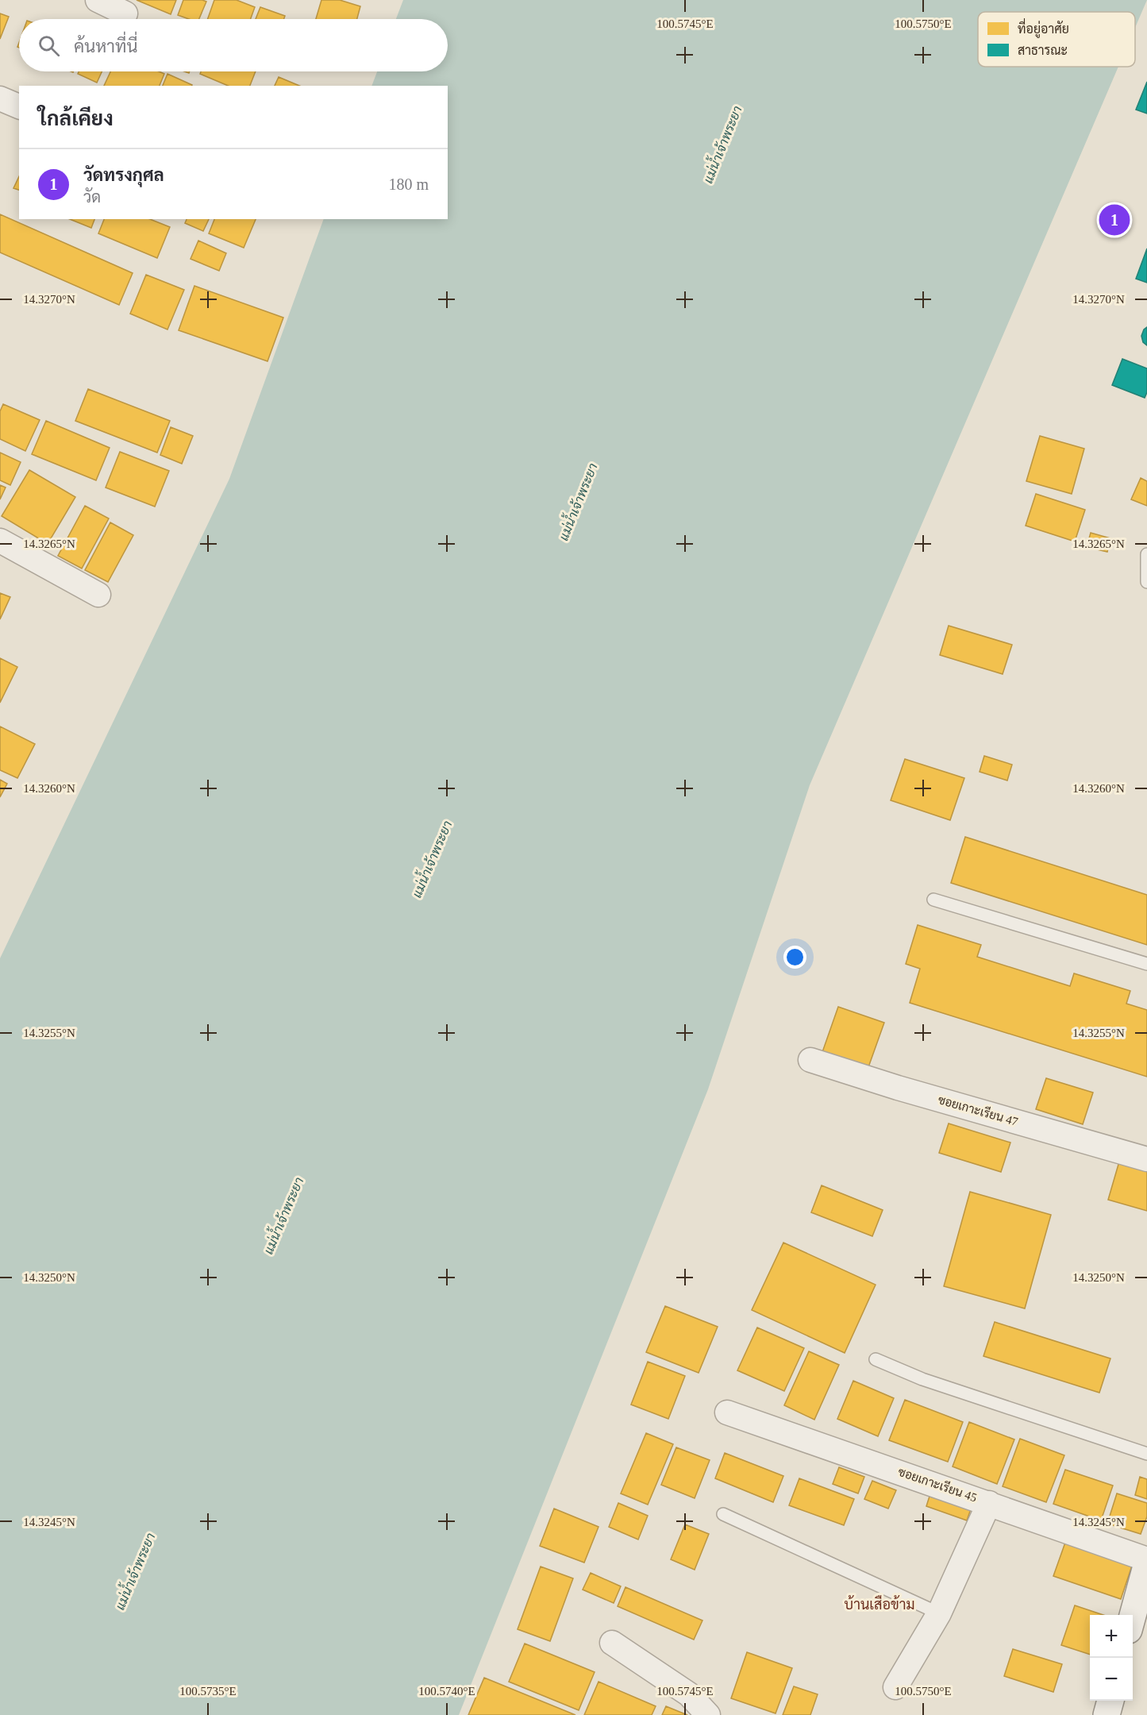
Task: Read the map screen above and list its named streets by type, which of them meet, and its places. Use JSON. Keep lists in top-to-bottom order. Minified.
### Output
{"streets":{"street":["ซอยเกาะเรียน 47","ซอยเกาะเรียน 45"]},"districts":["บ้านเสือข้าม"],"water":["แม่น้ำเจ้าพระยา"],"legend":["ที่อยู่อาศัย","สาธารณะ"],"page":{"search":"ค้นหาที่นี่","heading":"ใกล้เคียง","list":[{"mark":"1","name":"วัดทรงกุศล","note":"วัด","value":"180 m"}],"pins":"1","map_buttons":["+","−"]},"coordinates":["100.5745°E","100.5750°E","14.3270°N","14.3265°N","14.3260°N","14.3255°N","14.3250°N","14.3245°N","100.5735°E","100.5740°E"]}
